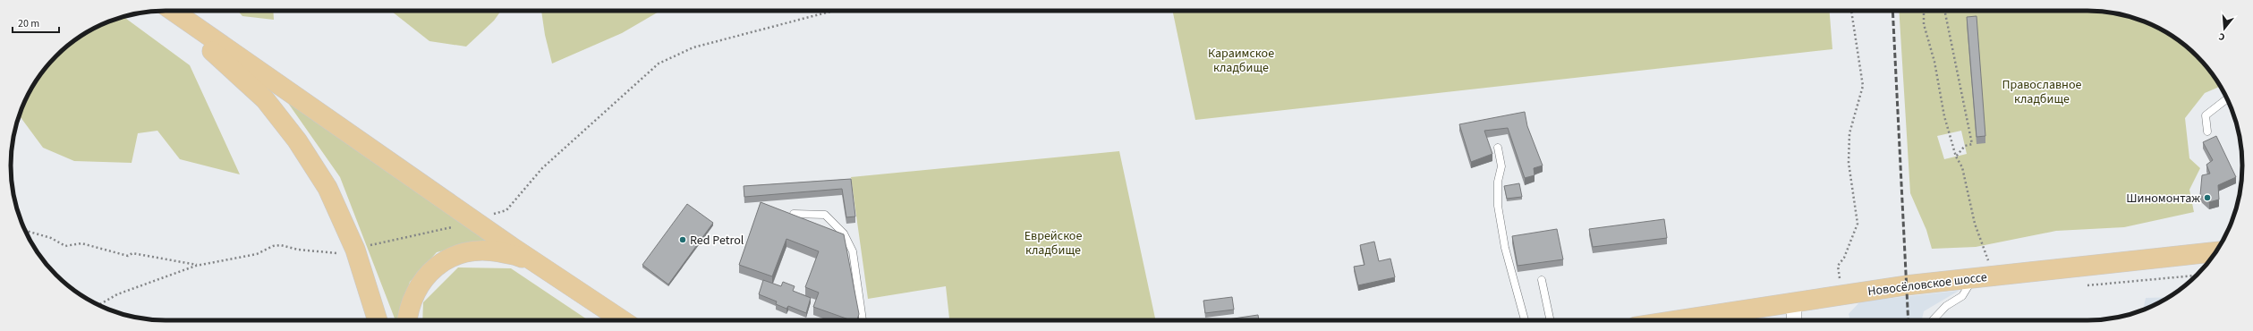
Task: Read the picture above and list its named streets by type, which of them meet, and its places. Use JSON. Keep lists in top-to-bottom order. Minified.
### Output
{"streets":{"main road":["Новосёловское шоссе"]},"parks":["Караимское кладбище","Православное кладбище","Еврейское кладбище"],"places":["Шиномонтаж","Red Petrol"],"scale_bar":"20 m","north":"bottom"}
